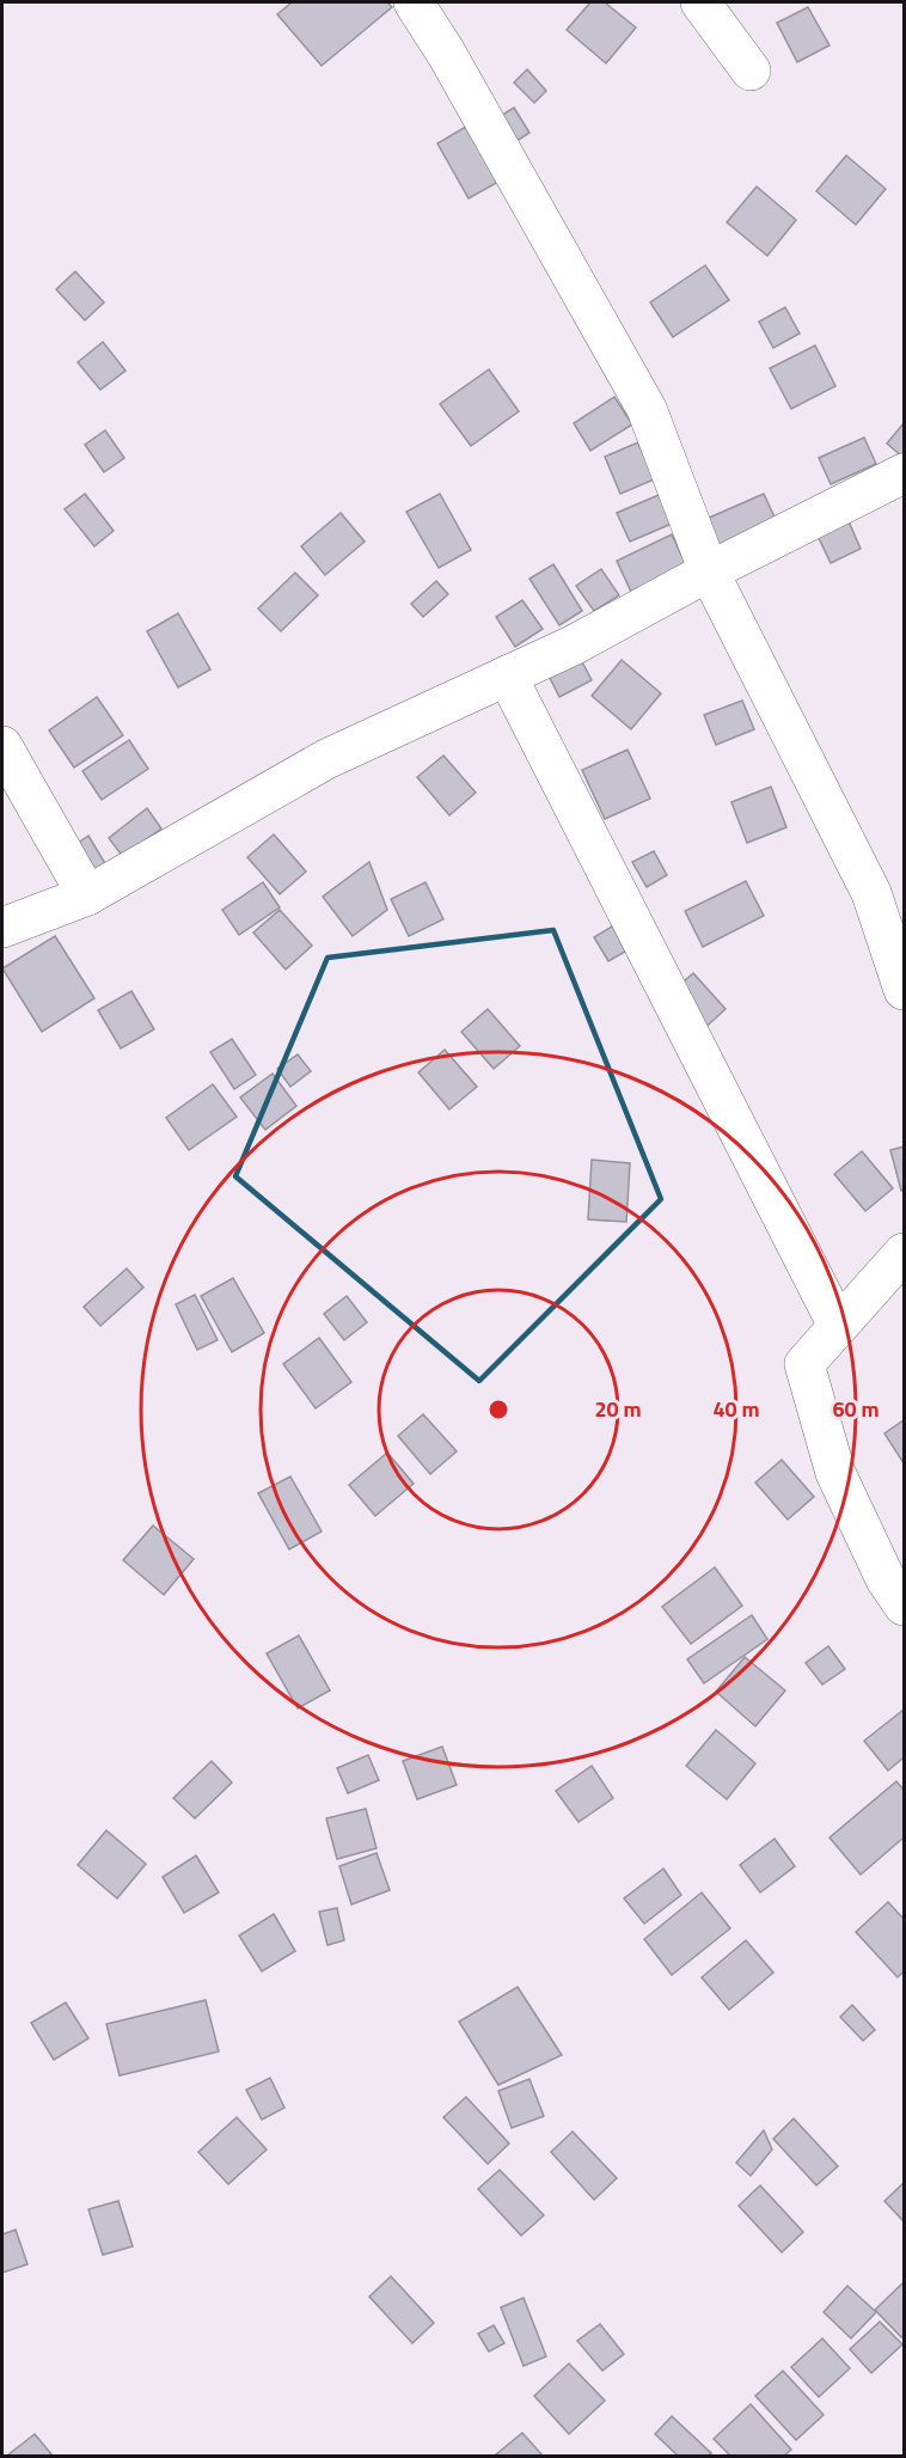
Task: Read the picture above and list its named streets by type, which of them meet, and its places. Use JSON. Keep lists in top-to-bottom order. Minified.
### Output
{"rings":["20 m","40 m","60 m"]}
